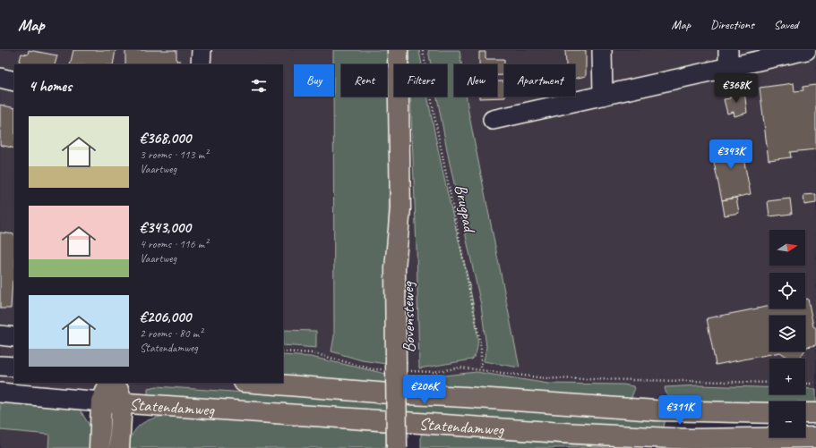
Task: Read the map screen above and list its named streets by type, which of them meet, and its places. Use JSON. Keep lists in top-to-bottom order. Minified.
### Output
{"streets":{"main road":["Bovensteweg","Statendamweg"],"path":["Brugpad"]},"north":"right","page":{"header":"Map","nav":["Map","Directions","Saved"],"chip":["Buy","Rent","Filters","New","Apartment"],"heading":"4 homes","price":["€368K","€343K","€206K","€311K"],"list":[{"name":"€368,000","note":"3 rooms · 113 m² · Vaartweg"},{"name":"€343,000","note":"4 rooms · 116 m² · Vaartweg"},{"name":"€206,000","note":"2 rooms · 80 m² · Statendamweg"}],"map_buttons":["+","−"]}}
